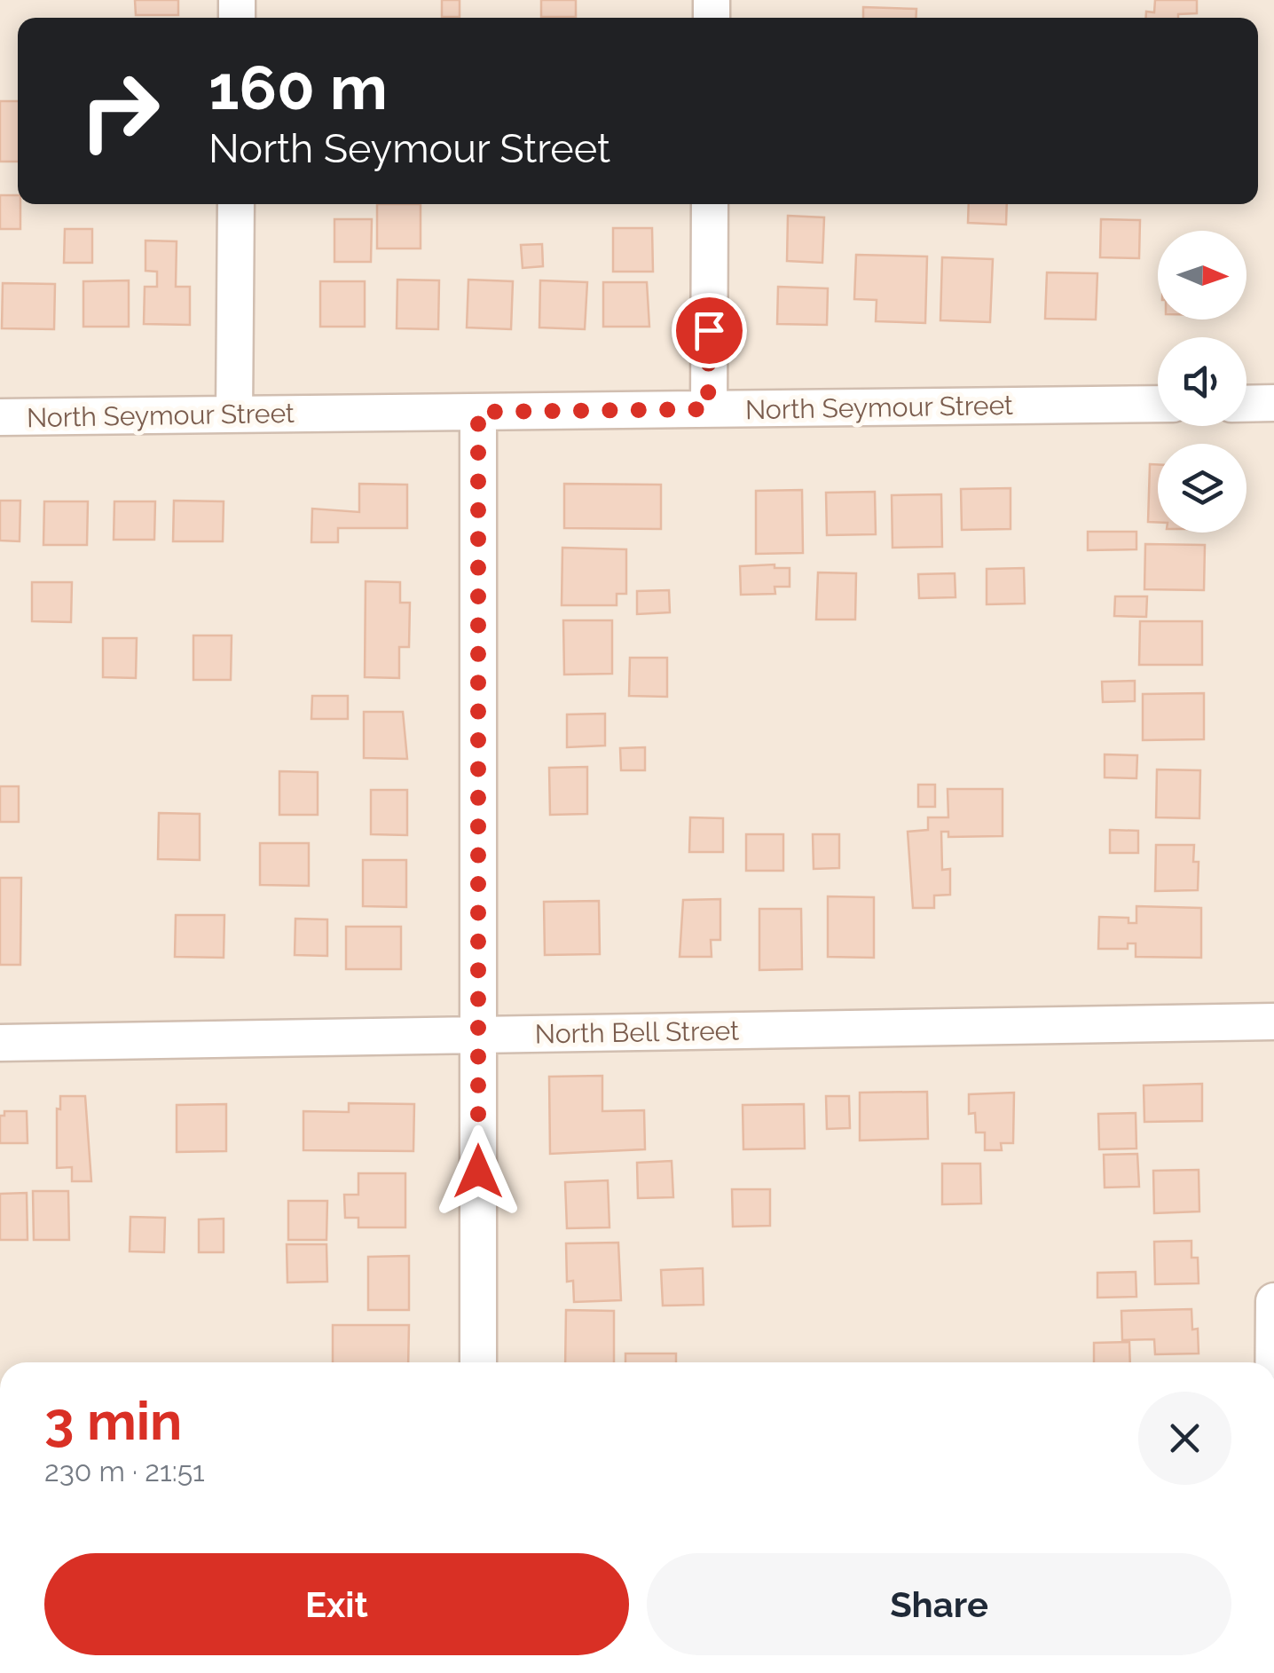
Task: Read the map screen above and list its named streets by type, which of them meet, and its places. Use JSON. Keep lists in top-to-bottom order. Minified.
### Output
{"streets":{"street":["North Seymour Street","North Bell Street"]},"north":"right","page":{"turn":["160 m","North Seymour Street"],"heading":["3 min","230 m · 21:51"],"buttons":["Exit","Share"]}}
